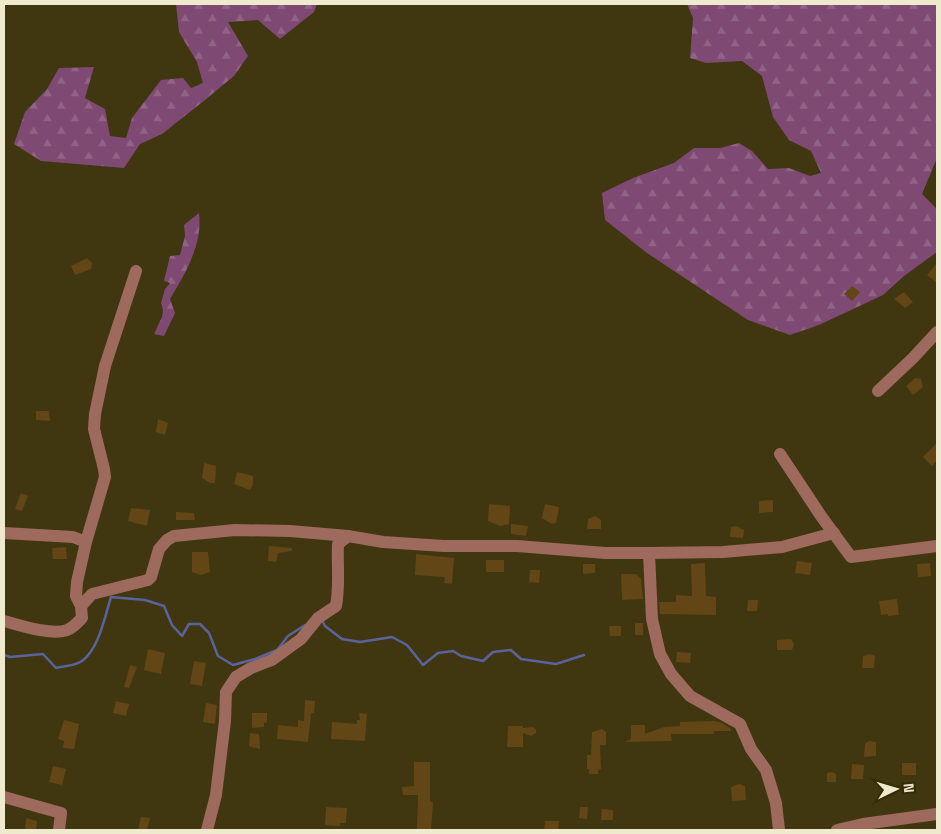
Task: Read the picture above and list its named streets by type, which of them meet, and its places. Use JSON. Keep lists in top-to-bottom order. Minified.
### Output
{"north":"right"}
